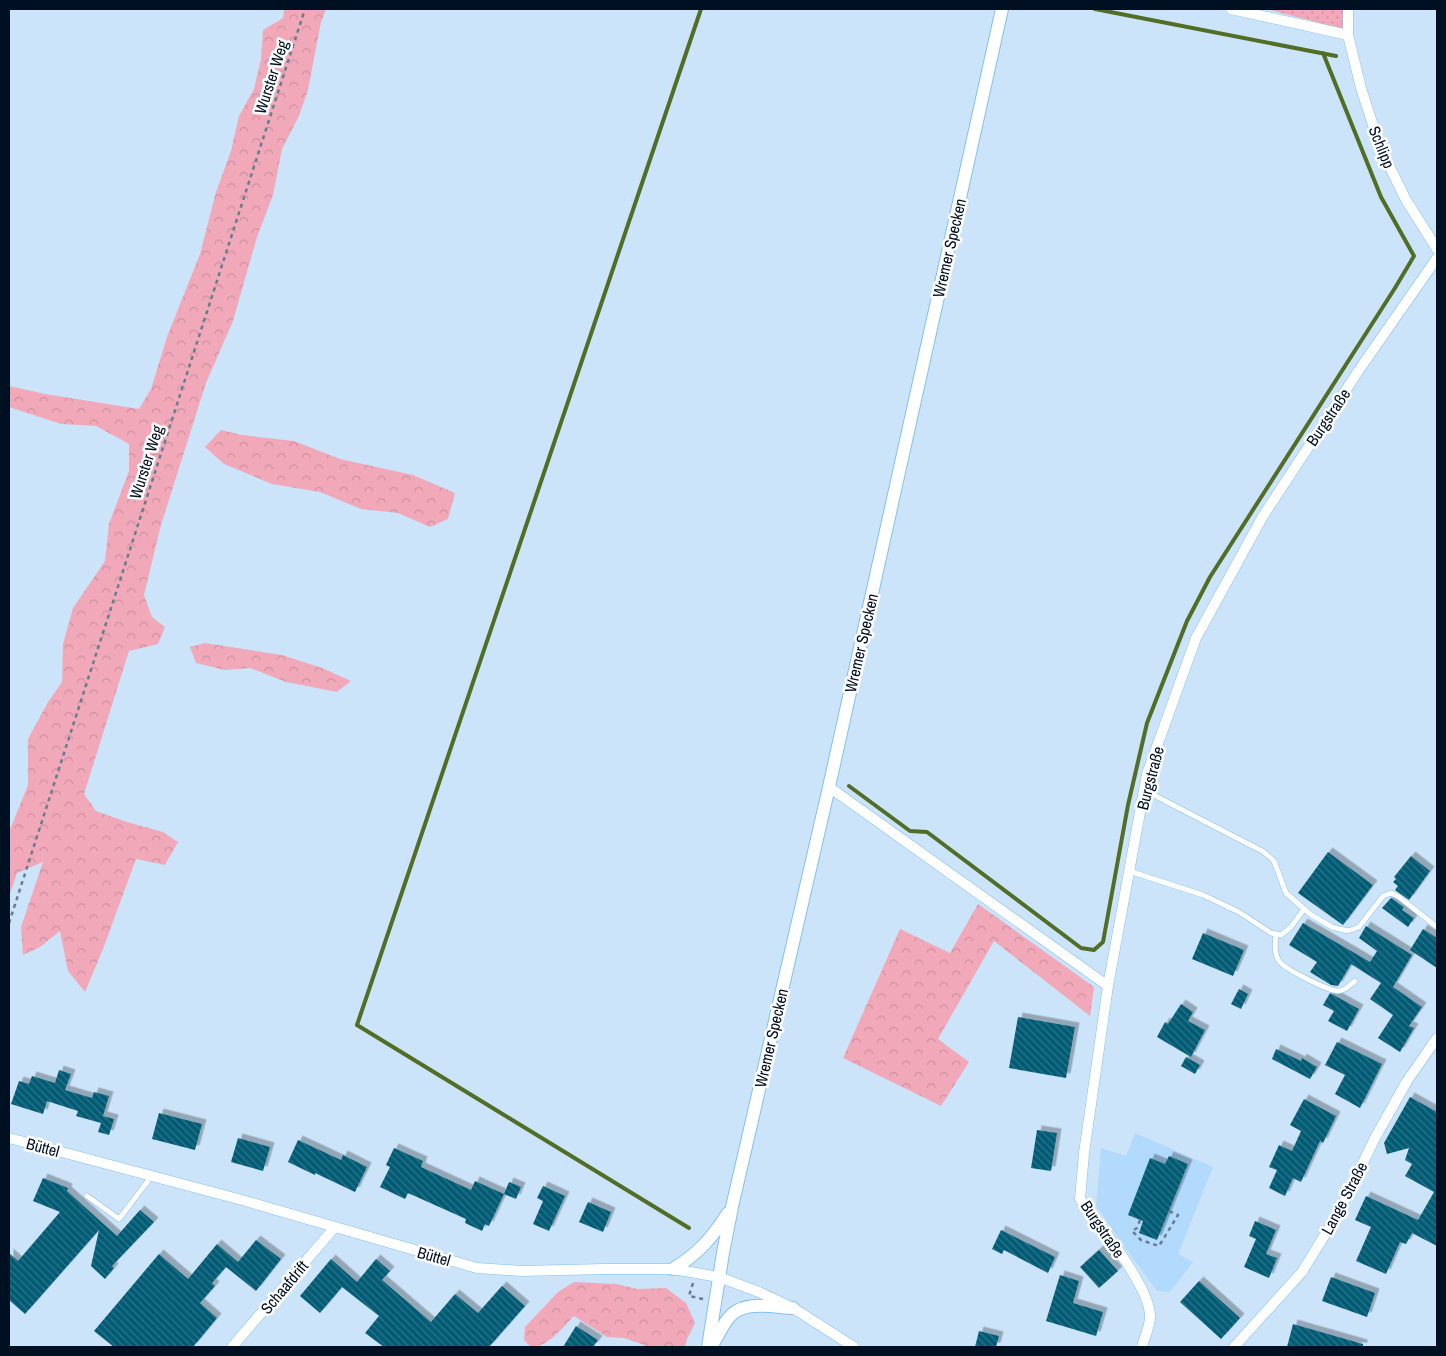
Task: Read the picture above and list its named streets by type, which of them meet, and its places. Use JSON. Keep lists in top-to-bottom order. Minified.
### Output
{"streets":{"street":["Schlipp","Wremer Specken","Burgstraße","Büttel","Lange Straße","Schaafdrift"],"path":["Wurster Weg"]},"crossings":[["Wremer Specken","Büttel"],["Büttel","Schaafdrift"]]}
